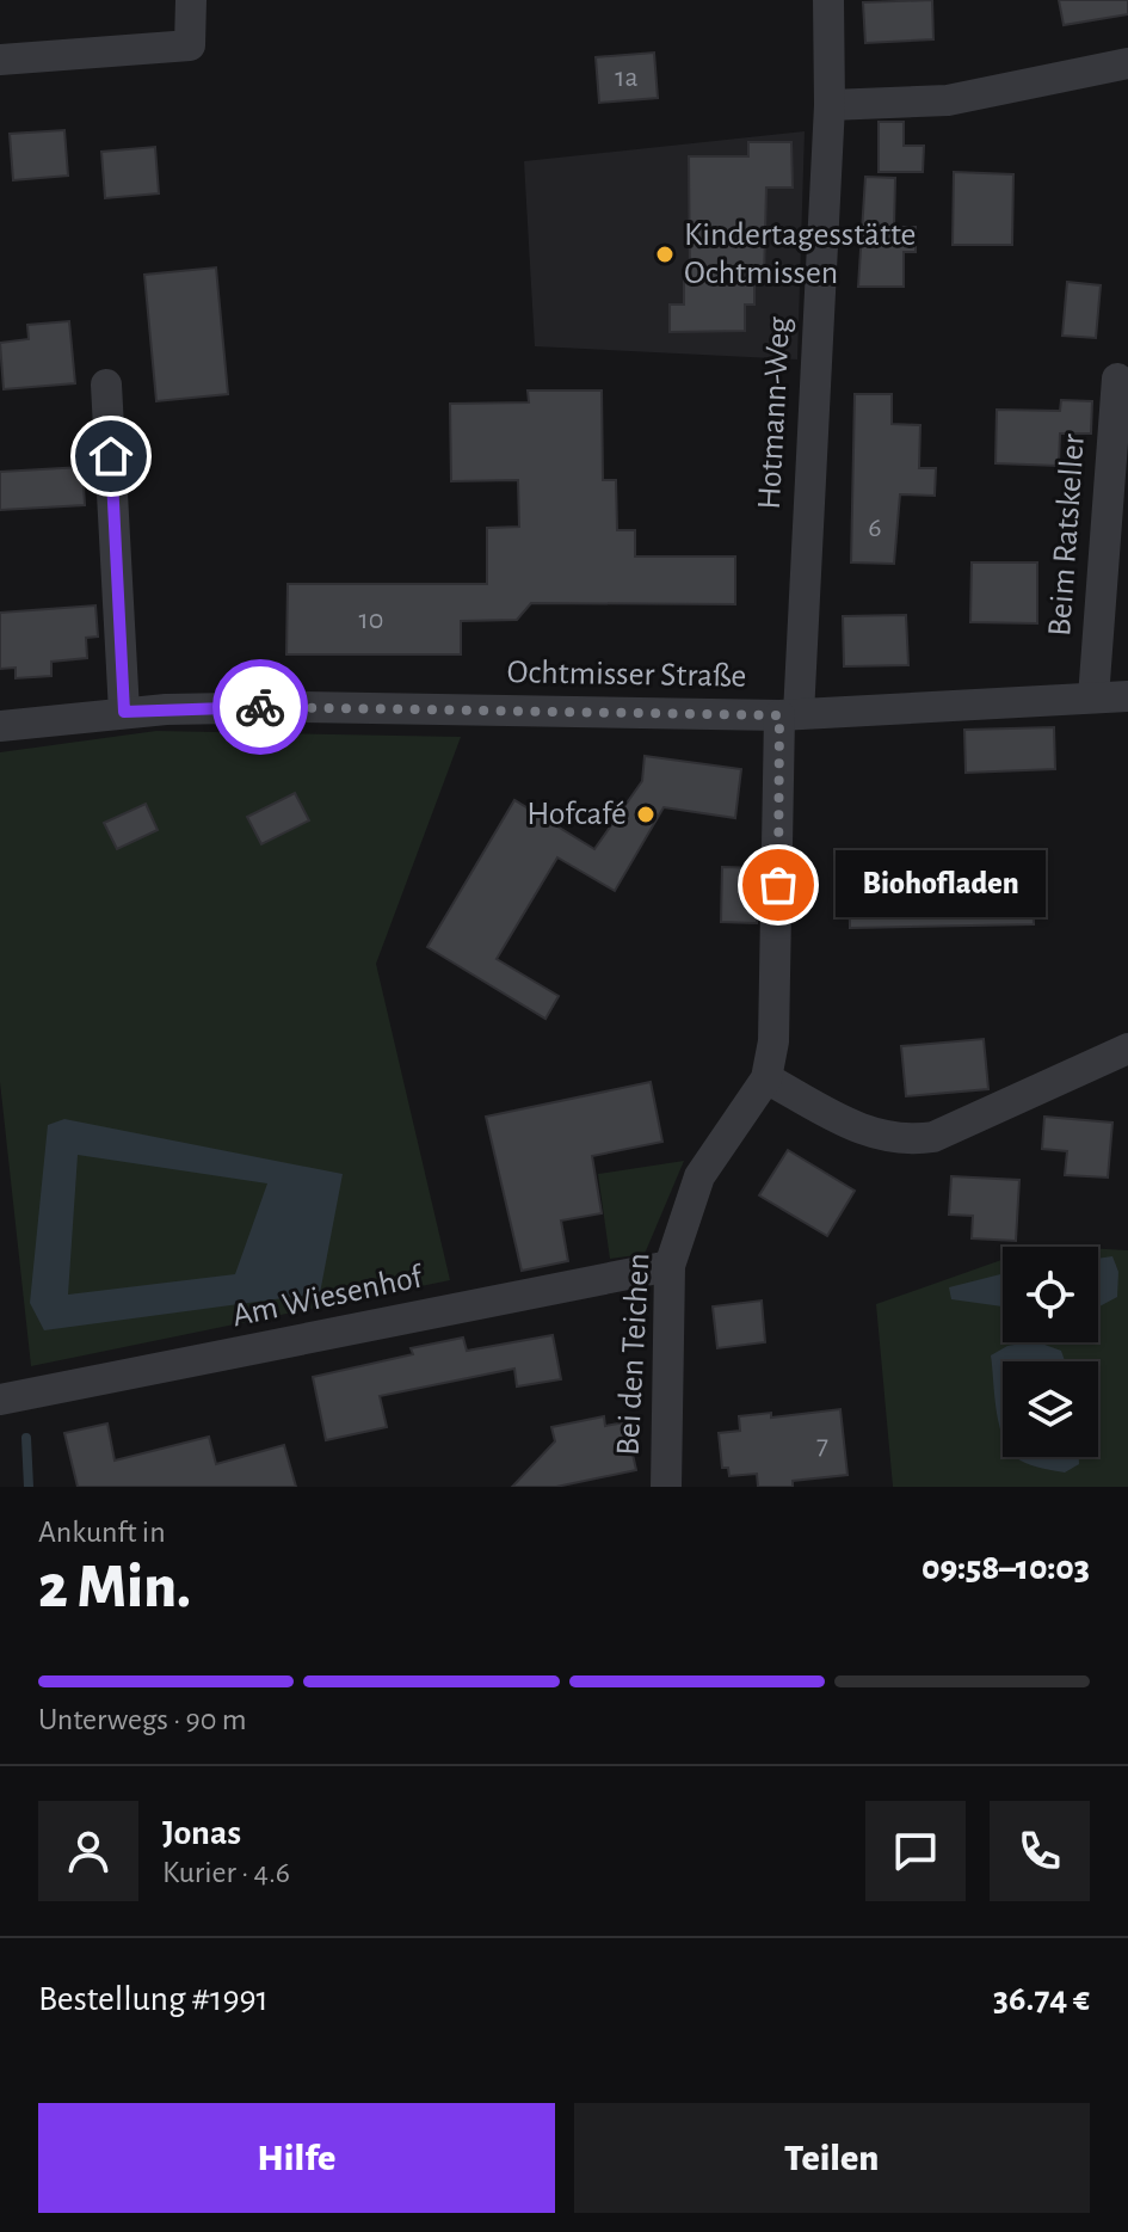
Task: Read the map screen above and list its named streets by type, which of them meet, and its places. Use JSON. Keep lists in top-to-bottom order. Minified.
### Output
{"streets":{"street":["Hotmann-Weg","Beim Ratskeller","Ochtmisser Straße","Am Wiesenhof","Bei den Teichen"]},"crossings":[["Hotmann-Weg","Ochtmisser Straße"],["Hotmann-Weg","Bei den Teichen"],["Beim Ratskeller","Ochtmisser Straße"],["Am Wiesenhof","Bei den Teichen"]],"places":["Kindertagesstätte Ochtmissen","Hofcafé","Biohofladen"],"house_numbers":["1a","6","10","7"],"page":{"bubble":"Biohofladen","heading":["2 Min.","Ankunft in","09:58–10:03"],"panel":["Jonas","Kurier · 4.6","Bestellung #1991","36.74 €"],"bar":"Unterwegs · 90 m","buttons":["Hilfe","Teilen"]}}
